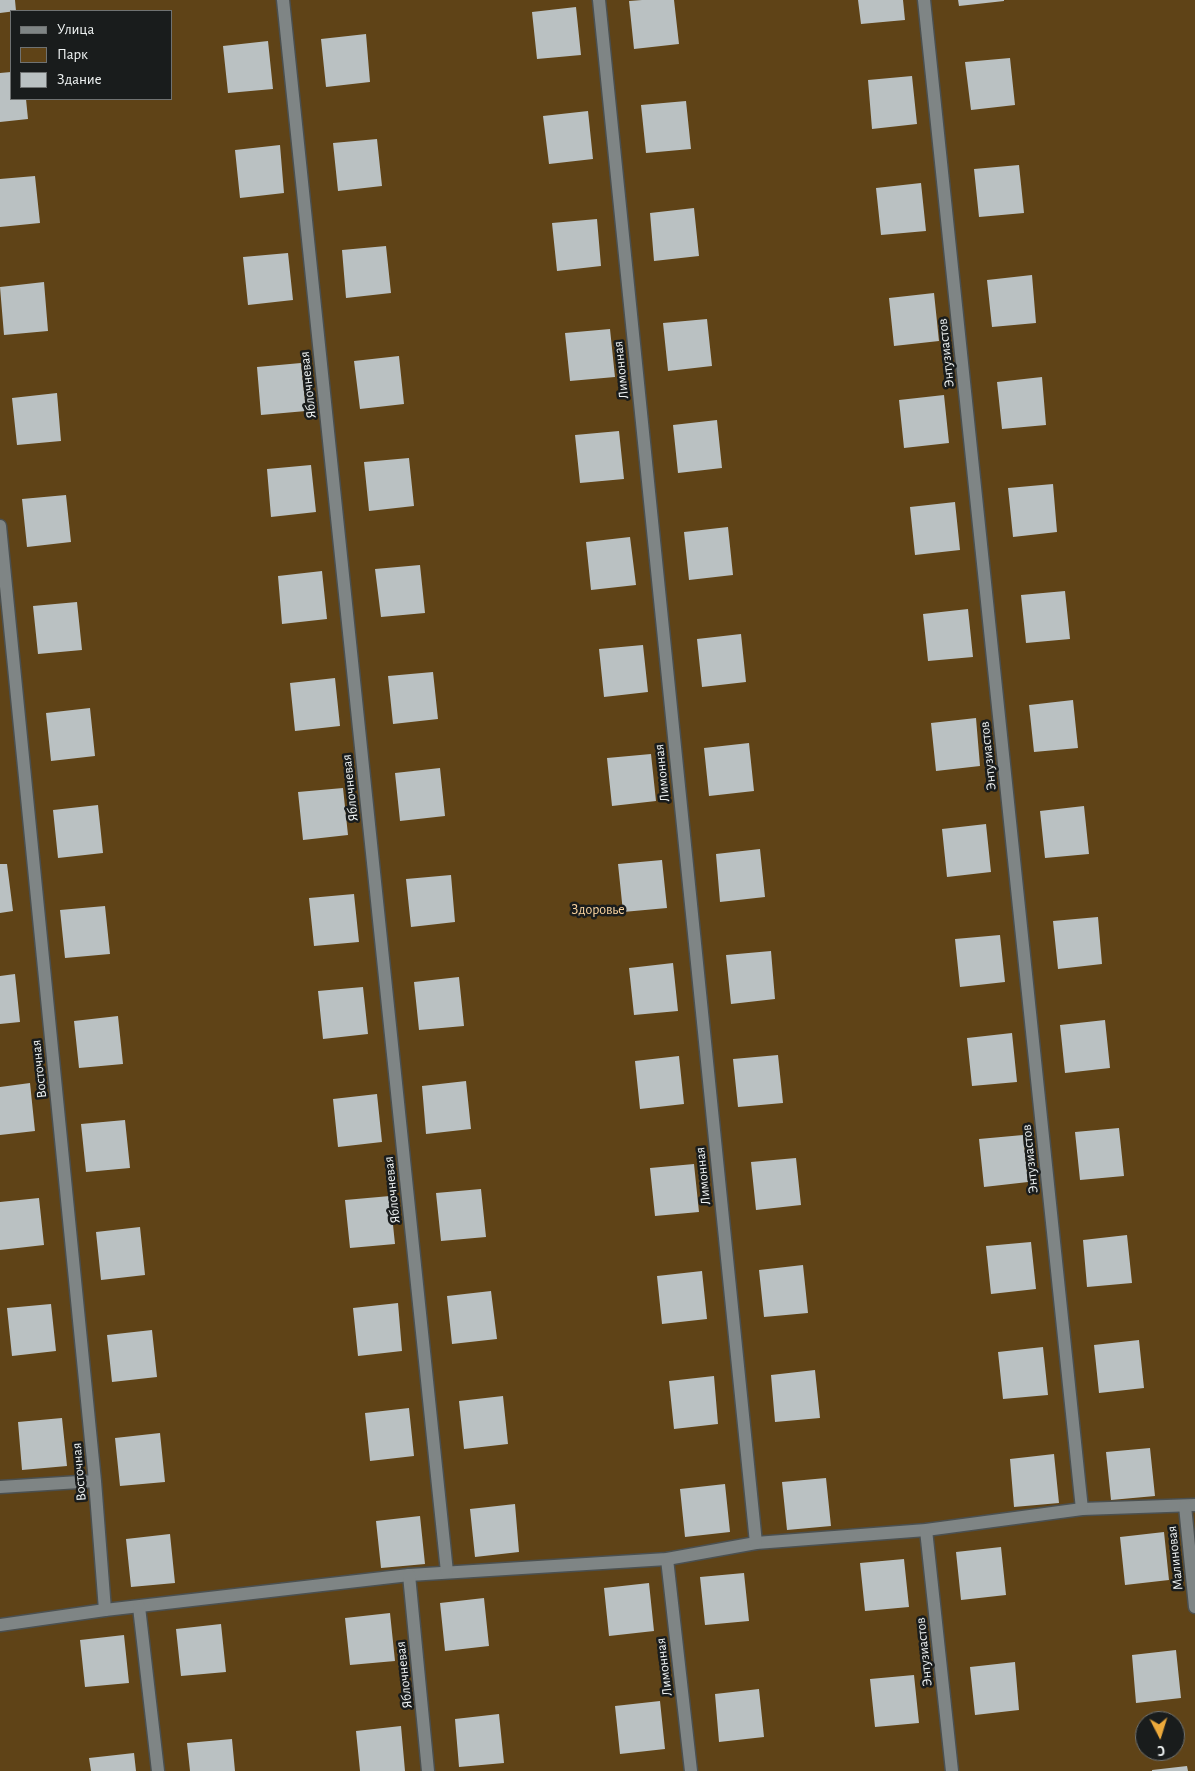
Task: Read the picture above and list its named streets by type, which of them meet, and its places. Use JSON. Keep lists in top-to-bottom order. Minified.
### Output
{"streets":{"street":["Энтузиастов","Лимонная","Яблочневая","Восточная","Малиновая"]},"parks":["Здоровье"],"legend":["Улица","Парк","Здание"],"north":"bottom"}
